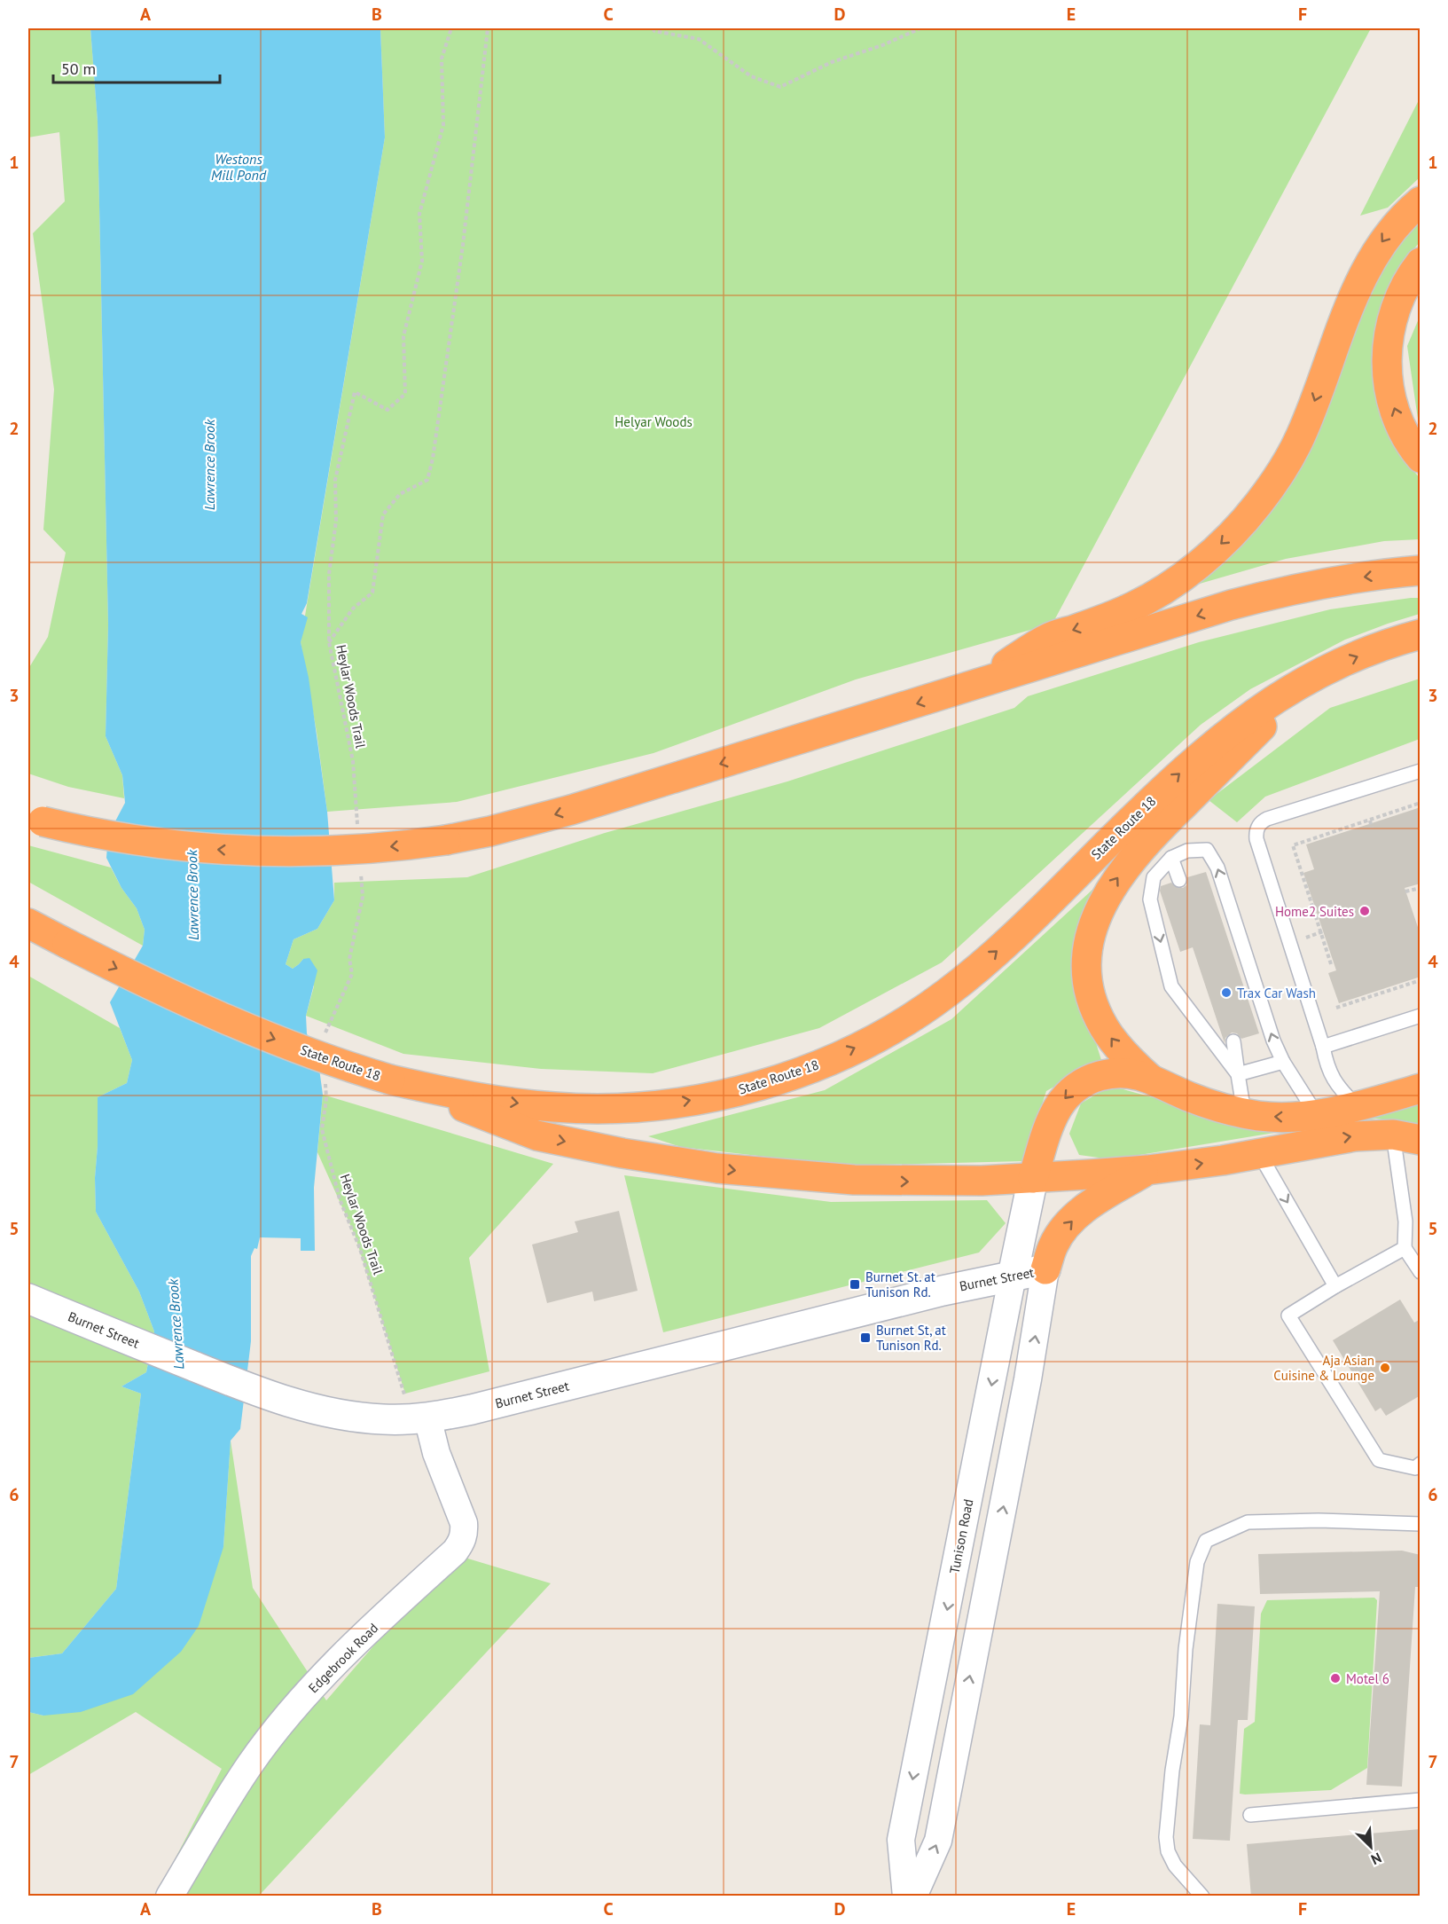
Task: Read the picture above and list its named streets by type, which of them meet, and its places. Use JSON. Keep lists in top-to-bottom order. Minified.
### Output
{"streets":{"highway":["State Route 18"],"street":["Burnet Street","Tunison Road","Edgebrook Road"],"path":["Heylar Woods Trail"]},"crossings":[["Heylar Woods Trail","Burnet Street"],["Heylar Woods Trail","Edgebrook Road"],["Burnet Street","Tunison Road"],["Burnet Street","Edgebrook Road"]],"water":["Westons Mill Pond","Lawrence Brook"],"parks":["Helyar Woods"],"places":{"other":["Home2 Suites","Trax Car Wash","Aja Asian Cuisine & Lounge","Motel 6"],"transit":["Burnet St. at Tunison Rd.","Burnet St, at Tunison Rd."]},"scale_bar":"50 m","north":"bottom right","grid":{"columns":["A","B","C","D","E","F"],"rows":["1","2","3","4","5","6","7"]}}
